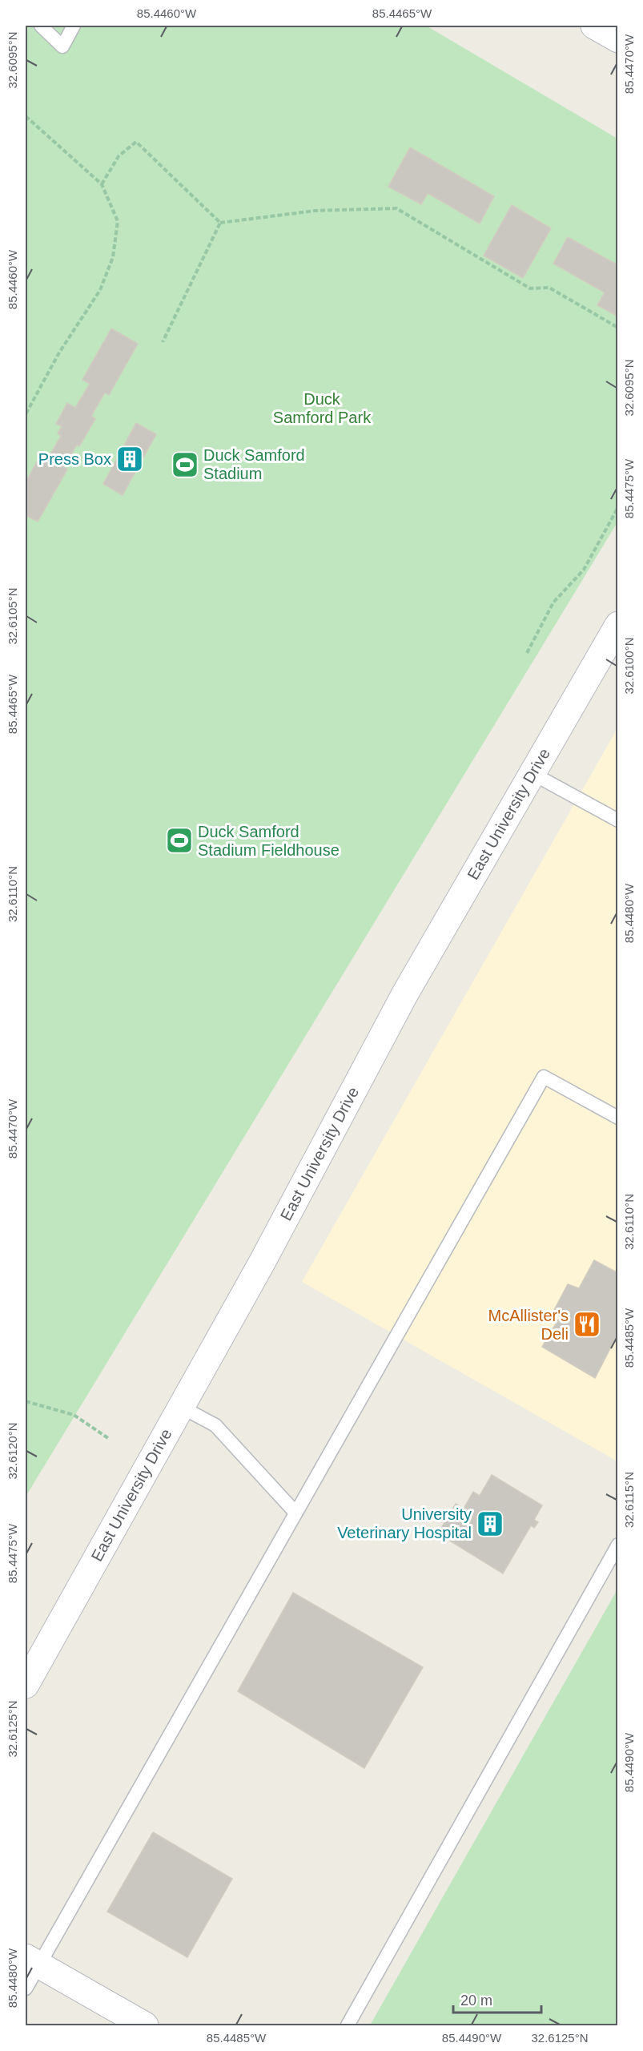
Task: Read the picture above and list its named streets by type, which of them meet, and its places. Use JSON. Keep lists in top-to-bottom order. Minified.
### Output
{"streets":{"main road":["East University Drive"]},"parks":["Duck Samford Park"],"places":{"building":["Press Box","University Veterinary Hospital"],"sports":["Duck Samford Stadium","Duck Samford Stadium Fieldhouse"],"restaurant":["McAllister's Deli"]},"scale_bar":"20 m","coordinates":["85.4460°W","85.4465°W","32.6095°N","85.4470°W","85.4475°W","32.6105°N","32.6100°N","32.6110°N","85.4480°W","85.4485°W","32.6120°N","32.6115°N","32.6125°N","85.4490°W"]}
